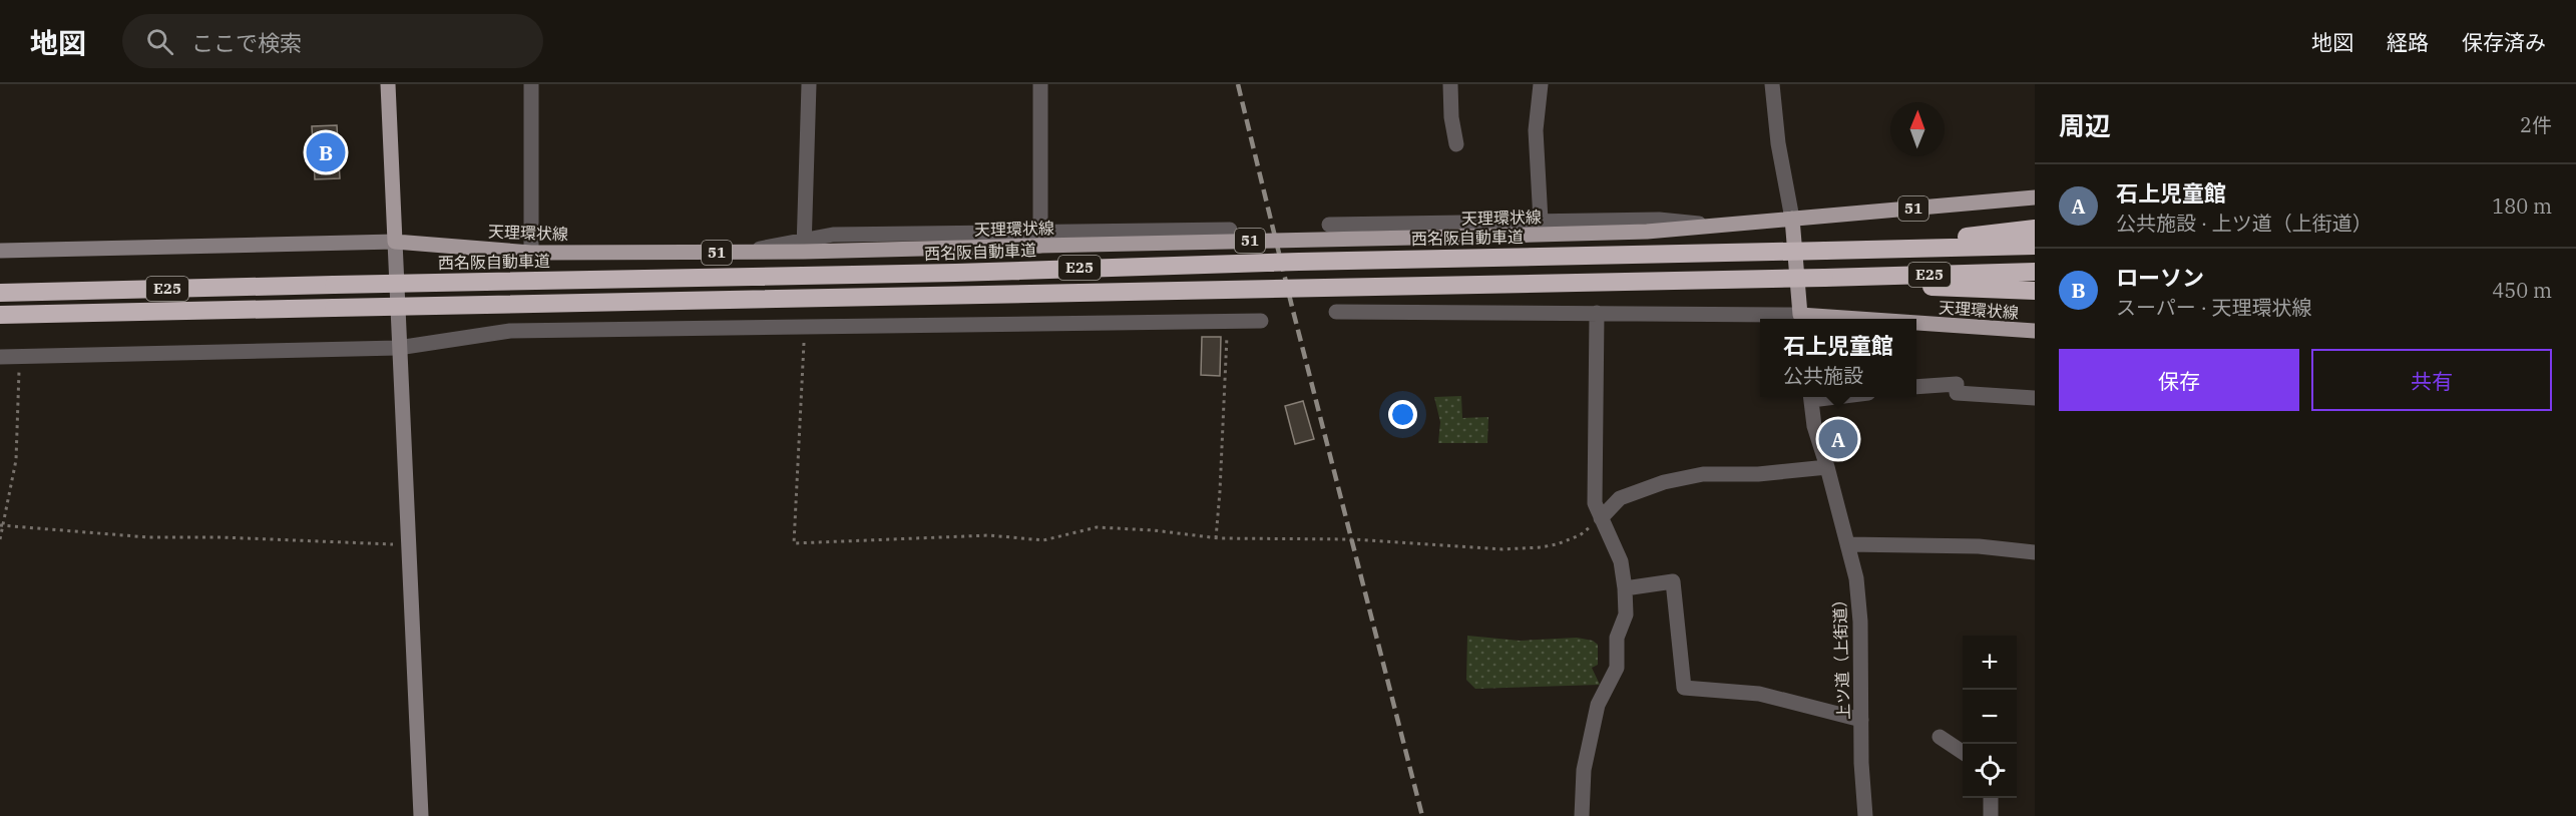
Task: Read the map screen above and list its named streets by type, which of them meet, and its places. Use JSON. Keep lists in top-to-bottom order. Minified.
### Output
{"streets":{"highway":["西名阪自動車道","E25"],"main road":["51","天理環状線"],"street":["上ツ道（上街道）"]},"north":"top","page":{"header":"地図","search":"ここで検索","nav":["地図","経路","保存済み"],"heading":["周辺","2件"],"pins":["B","A"],"list":[{"mark":"A","name":"石上児童館","note":"公共施設 · 上ツ道（上街道）","value":"180 m"},{"mark":"B","name":"ローソン","note":"スーパー · 天理環状線","value":"450 m"}],"popup":["石上児童館","公共施設"],"buttons":["保存","共有"],"map_buttons":["+","−"]}}
